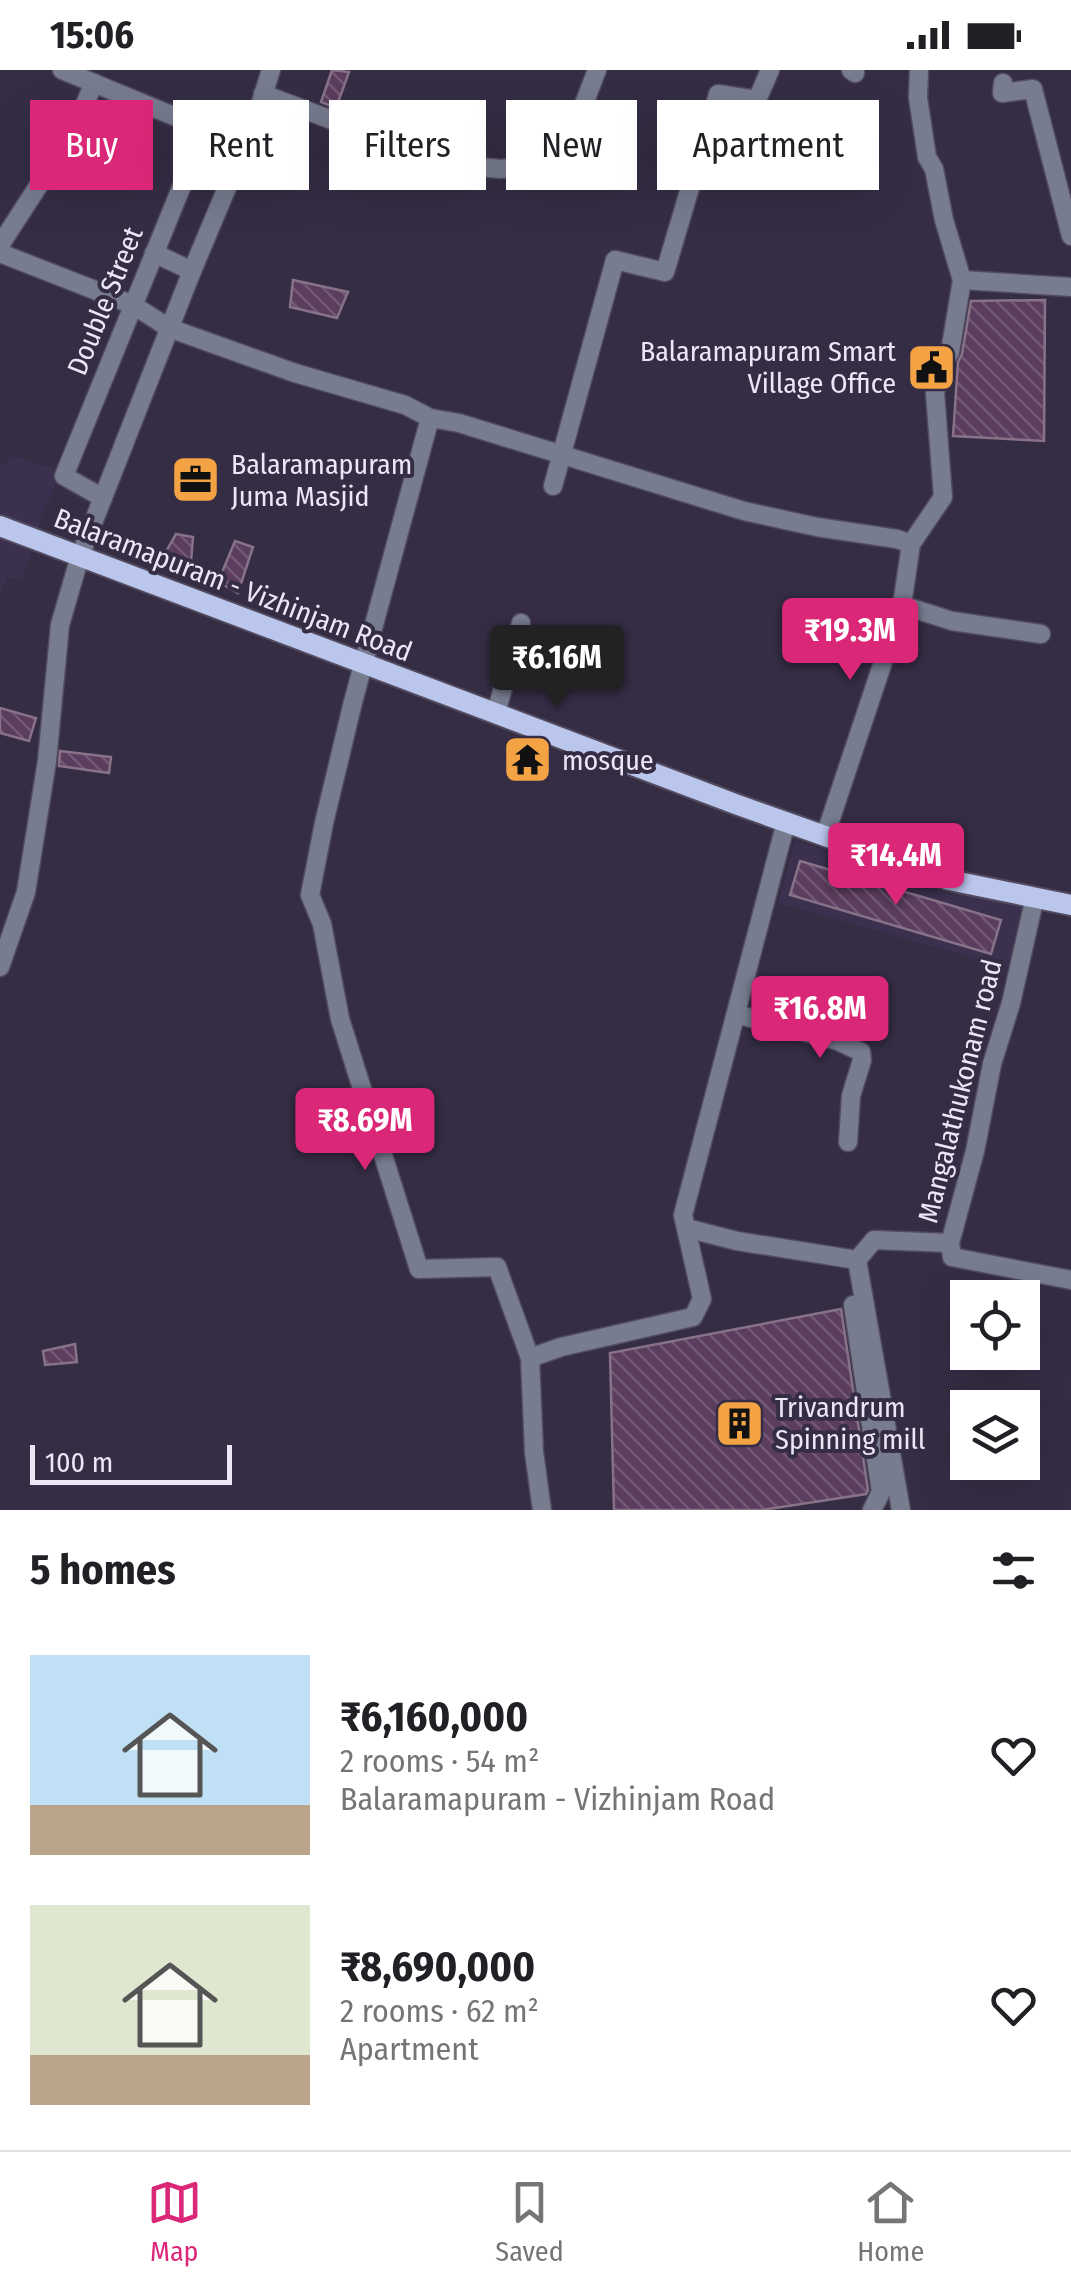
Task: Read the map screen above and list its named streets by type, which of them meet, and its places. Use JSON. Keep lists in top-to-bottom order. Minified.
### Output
{"streets":{"main road":["Balaramapuram - Vizhinjam Road"],"street":["Double Street","Mangalathukonam road"]},"crossings":[["Balaramapuram - Vizhinjam Road","Mangalathukonam road"]],"places":{"public building":["Balaramapuram Smart Village Office"],"office":["Balaramapuram Juma Masjid"],"temple":["mosque"],"building":["Trivandrum Spinning mill"]},"scale_bar":"100 m","page":{"status":"15:06","chip":["Buy","Rent","Filters","New","Apartment"],"price":["₹19.3M","₹6.16M","₹14.4M","₹16.8M","₹8.69M"],"scale":"100 m","heading":"5 homes","list":[{"name":"₹6,160,000","note":"2 rooms · 54 m² · Balaramapuram - Vizhinjam Road"},{"name":"₹8,690,000","note":"2 rooms · 62 m² · Apartment"}],"tabs":["Map","Saved","Home"]}}
